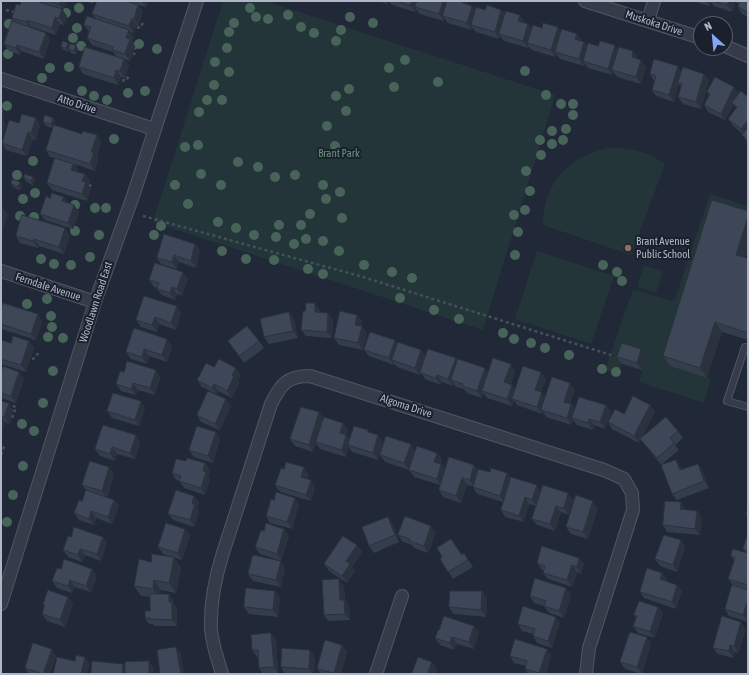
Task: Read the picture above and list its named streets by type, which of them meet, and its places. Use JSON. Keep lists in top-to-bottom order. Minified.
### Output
{"streets":{"street":["Muskoka Drive","Atto Drive","Ferndale Avenue","Woodlawn Road East","Algoma Drive"]},"crossings":[["Atto Drive","Woodlawn Road East"],["Ferndale Avenue","Woodlawn Road East"]],"parks":["Brant Park"],"places":["Brant Avenue Public School"],"north":"top left"}
